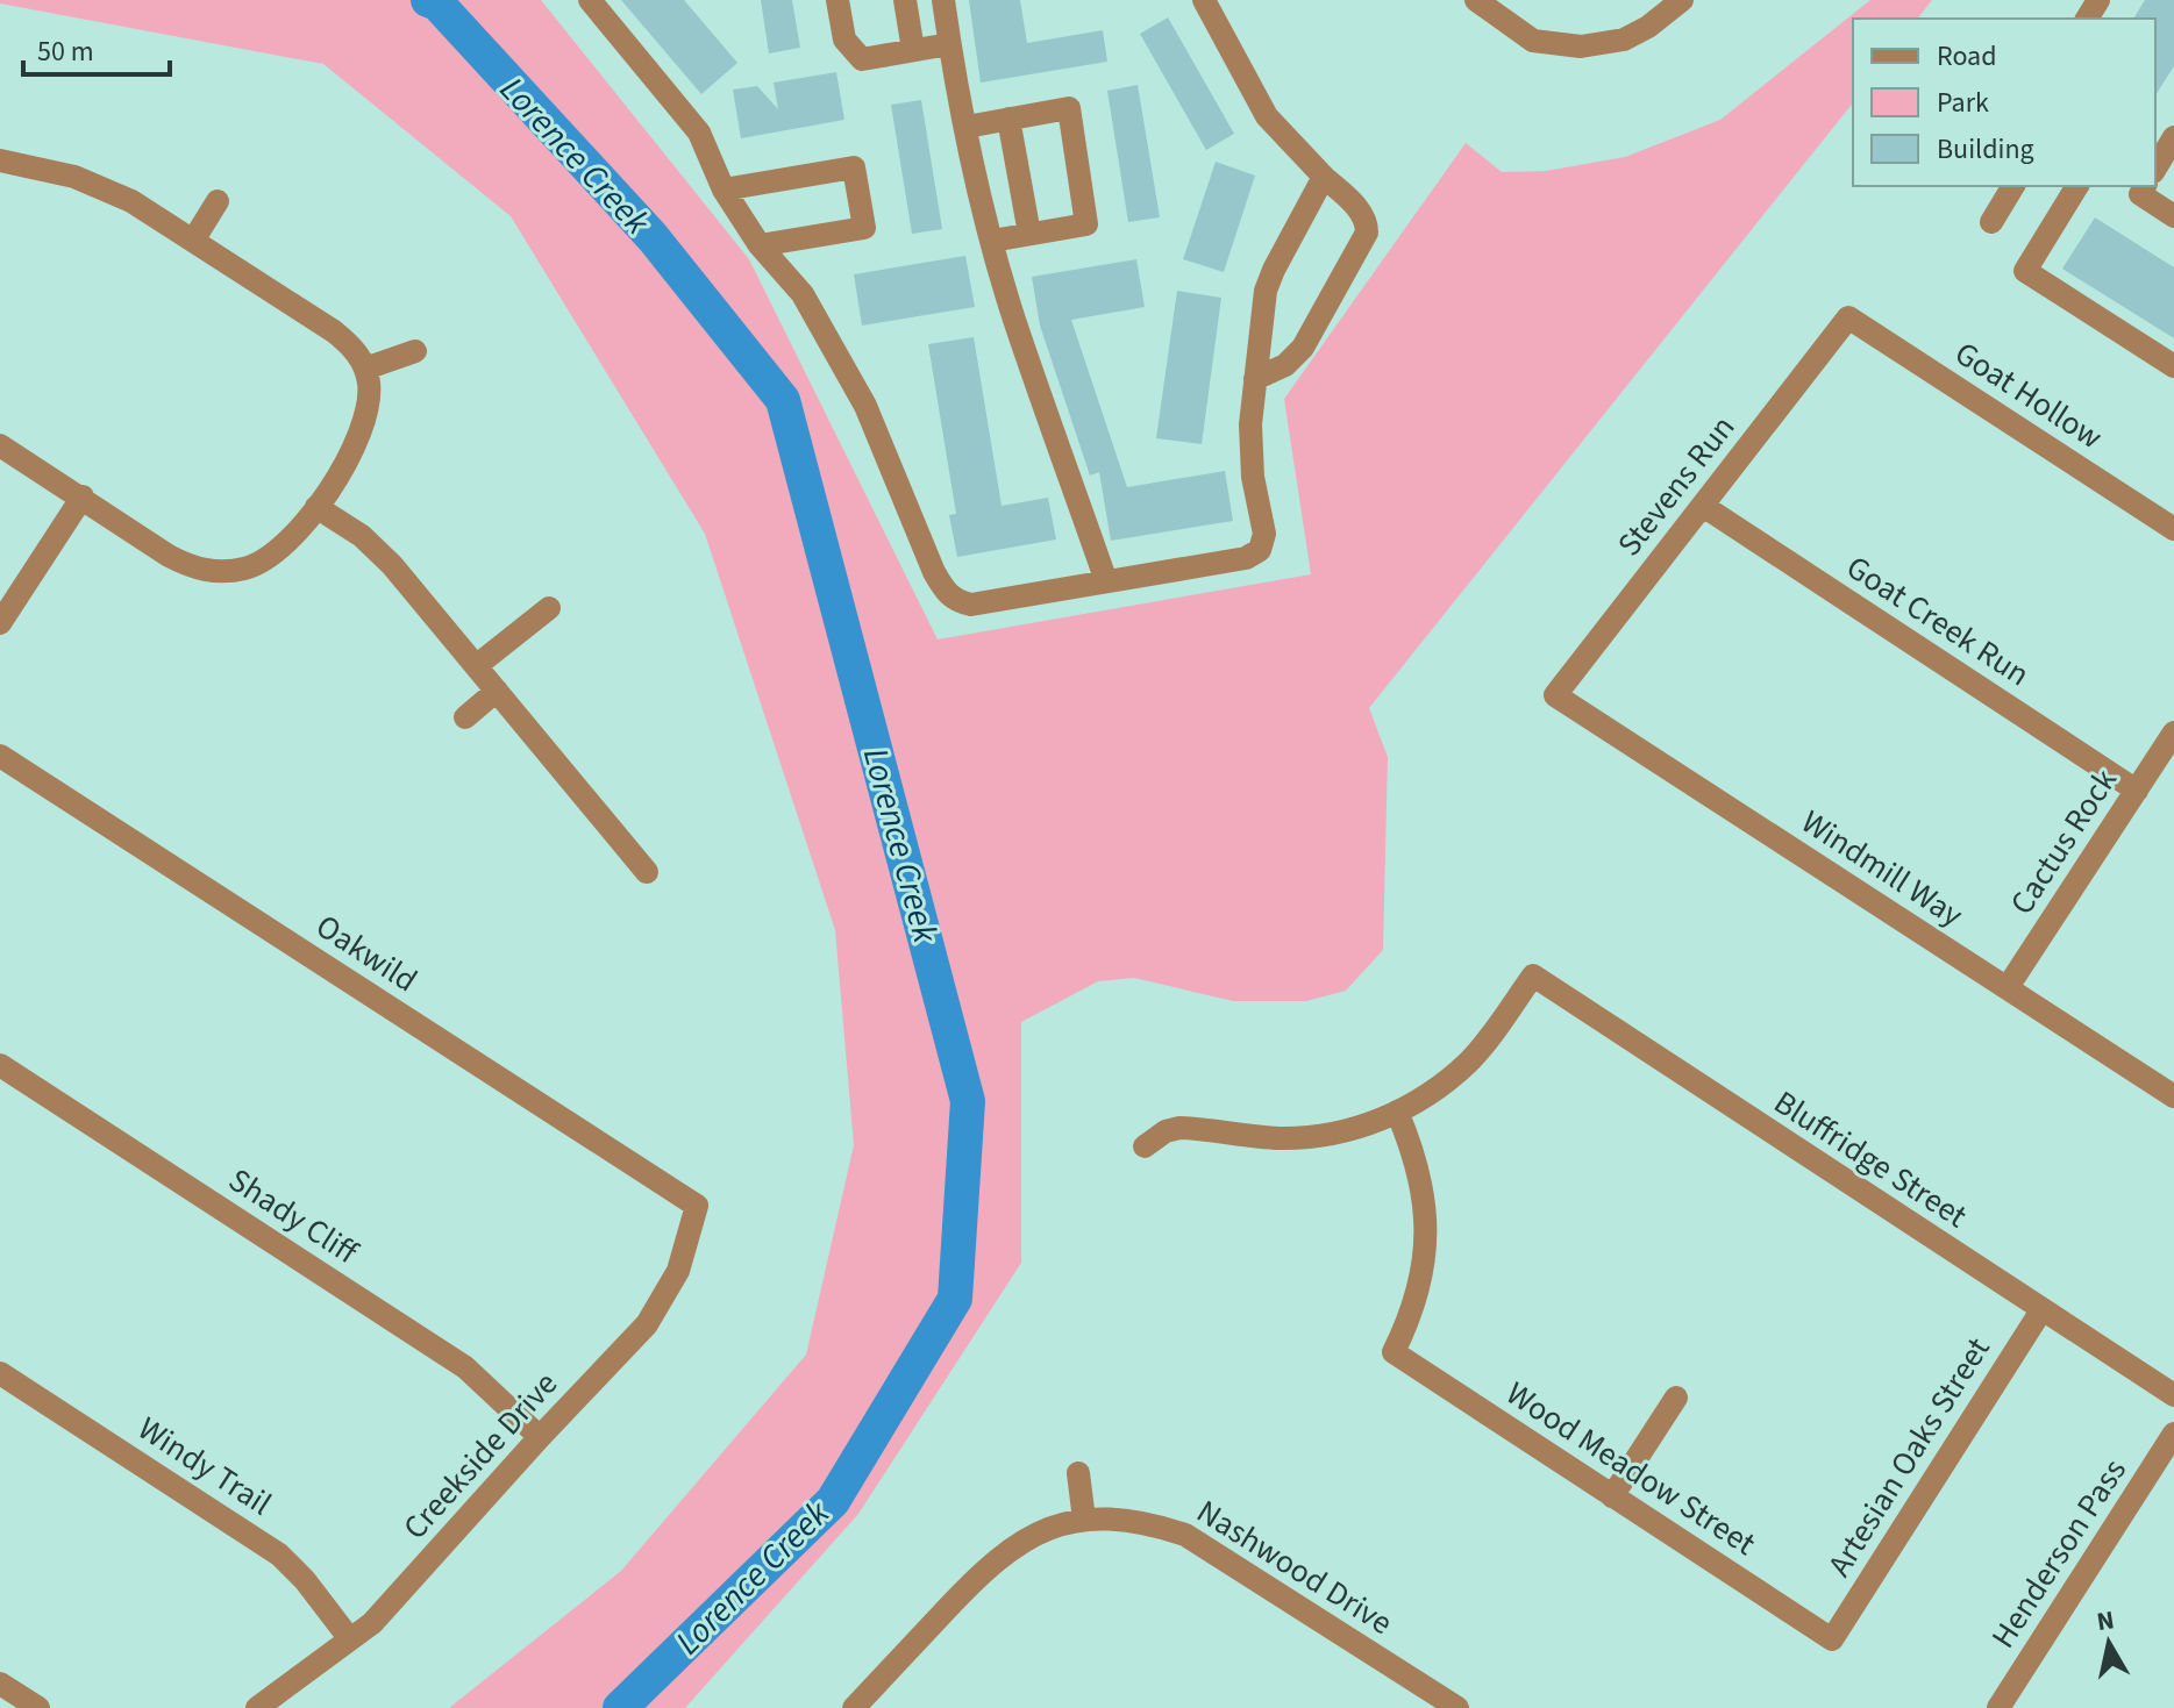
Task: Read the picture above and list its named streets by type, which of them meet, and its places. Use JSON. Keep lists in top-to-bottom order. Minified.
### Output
{"streets":{"street":["Goat Hollow","Stevens Run","Goat Creek Run","Cactus Rock","Windmill Way","Oakwild","Bluffridge Street","Shady Cliff","Creekside Drive","Artesian Oaks Street","Windy Trail","Wood Meadow Street","Henderson Pass","Nashwood Drive"]},"crossings":[["Goat Hollow","Stevens Run"],["Stevens Run","Goat Creek Run"],["Stevens Run","Windmill Way"],["Goat Creek Run","Cactus Rock"],["Cactus Rock","Windmill Way"],["Oakwild","Creekside Drive"],["Bluffridge Street","Artesian Oaks Street"],["Bluffridge Street","Wood Meadow Street"],["Shady Cliff","Creekside Drive"],["Creekside Drive","Windy Trail"],["Artesian Oaks Street","Wood Meadow Street"]],"water":["Lorence Creek"],"legend":["Road","Park","Building"],"scale_bar":"50 m","north":"top"}
